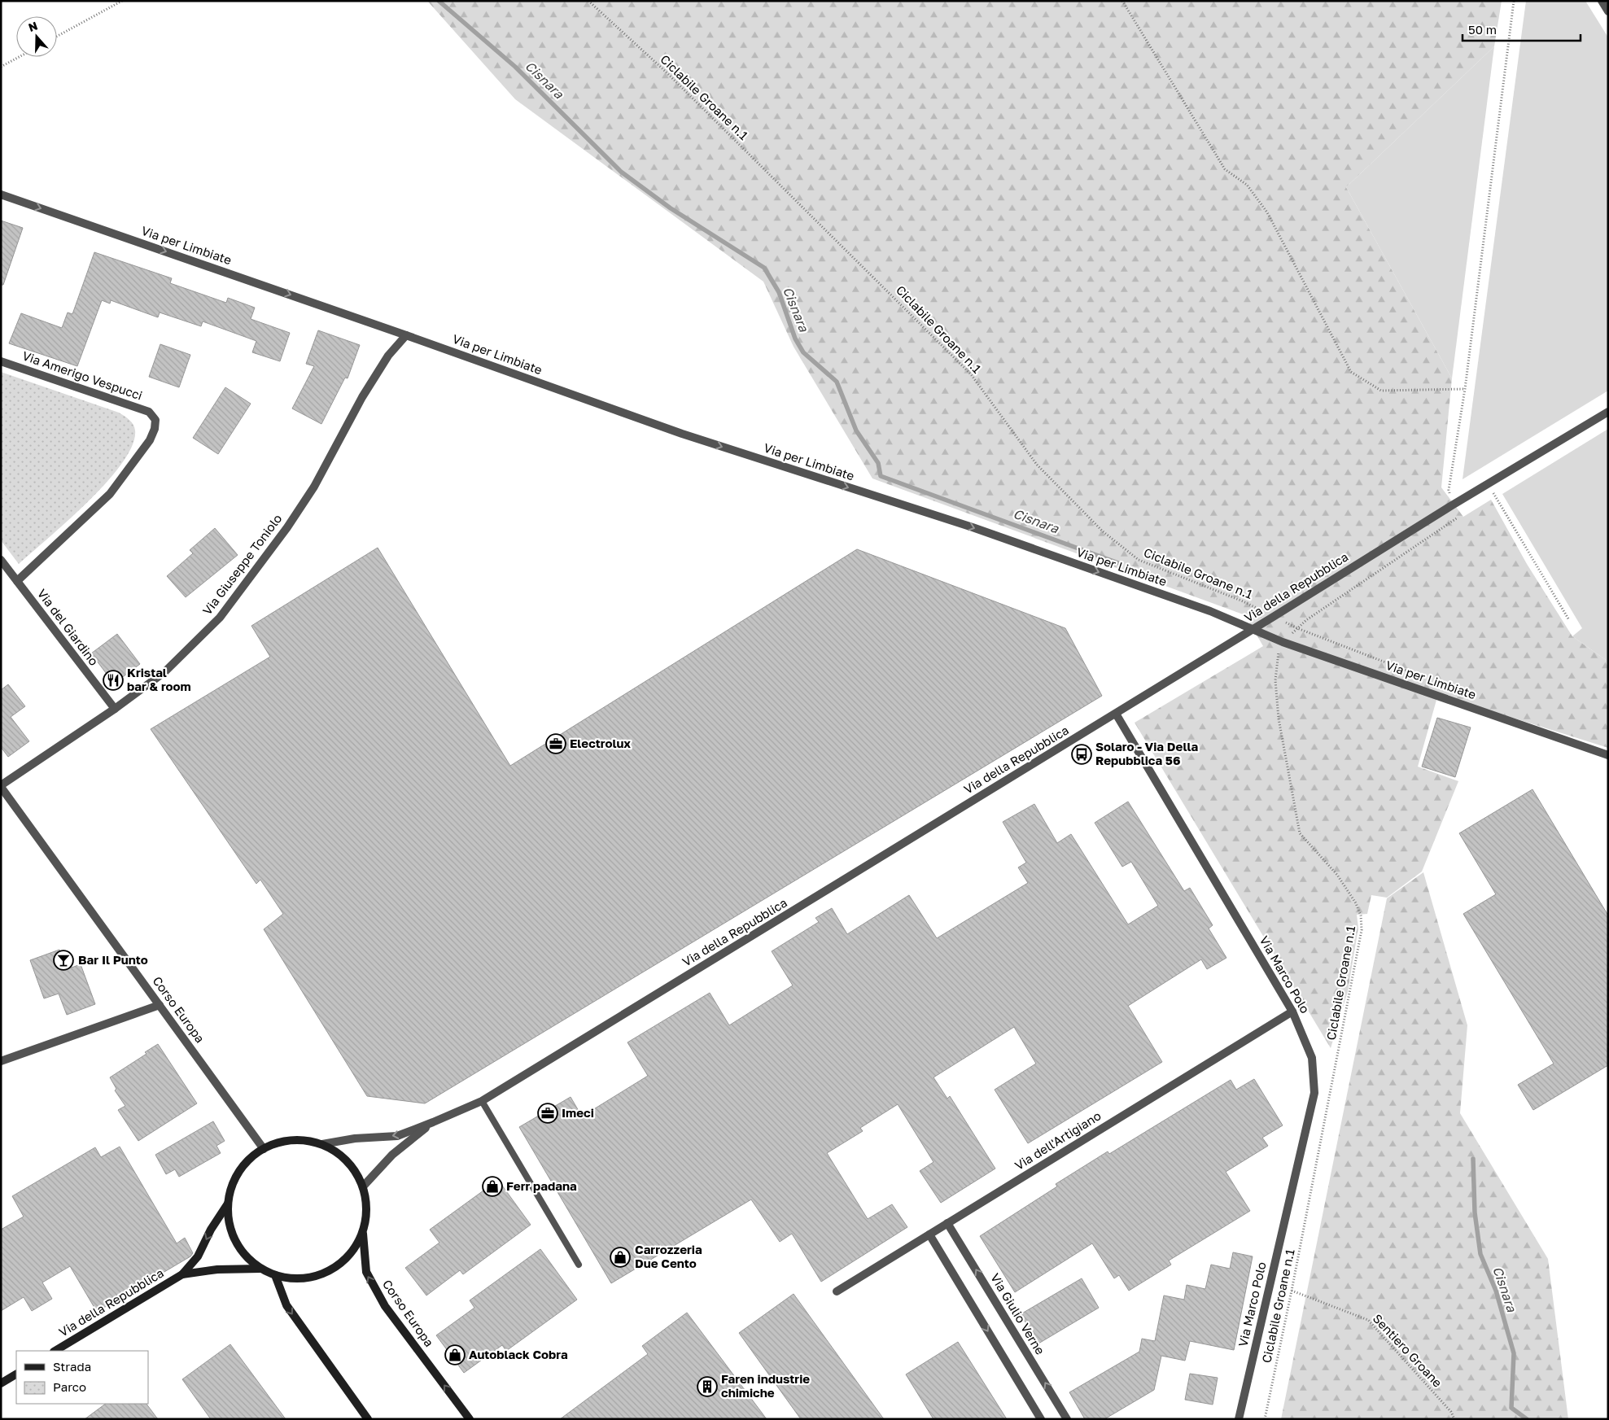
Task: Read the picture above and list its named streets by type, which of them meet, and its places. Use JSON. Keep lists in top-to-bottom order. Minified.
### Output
{"streets":{"street":["Via per Limbiate","Via Amerigo Vespucci","Via Giuseppe Toniolo","Via della Repubblica","Via del Giardino","Via Marco Polo","Corso Europa","Via dell'Artigiano","Via Giulio Verne"],"path":["Ciclabile Groane n.1","Sentiero Groane"]},"crossings":[["Ciclabile Groane n.1","Via per Limbiate"],["Ciclabile Groane n.1","Via della Repubblica"],["Ciclabile Groane n.1","Sentiero Groane"],["Via per Limbiate","Via Giuseppe Toniolo"],["Via per Limbiate","Via della Repubblica"],["Via Amerigo Vespucci","Via del Giardino"],["Via Giuseppe Toniolo","Via del Giardino"],["Via Giuseppe Toniolo","Corso Europa"],["Via della Repubblica","Via Marco Polo"],["Via della Repubblica","Corso Europa"],["Via Marco Polo","Via dell'Artigiano"],["Via dell'Artigiano","Via Giulio Verne"]],"one_way":["Via per Limbiate"],"water":["Cisnara"],"places":{"restaurant":["Kristal bar & room"],"office":["Electrolux","Imeci"],"bus stop":["Solaro - Via Della Repubblica 56"],"bar":["Bar Il Punto"],"shop":["Ferr padana","Carrozzeria Due Cento","Autoblack Cobra"],"building":["Faren industrie chimiche"]},"legend":["Strada","Parco"],"scale_bar":"50 m","north":"top"}
